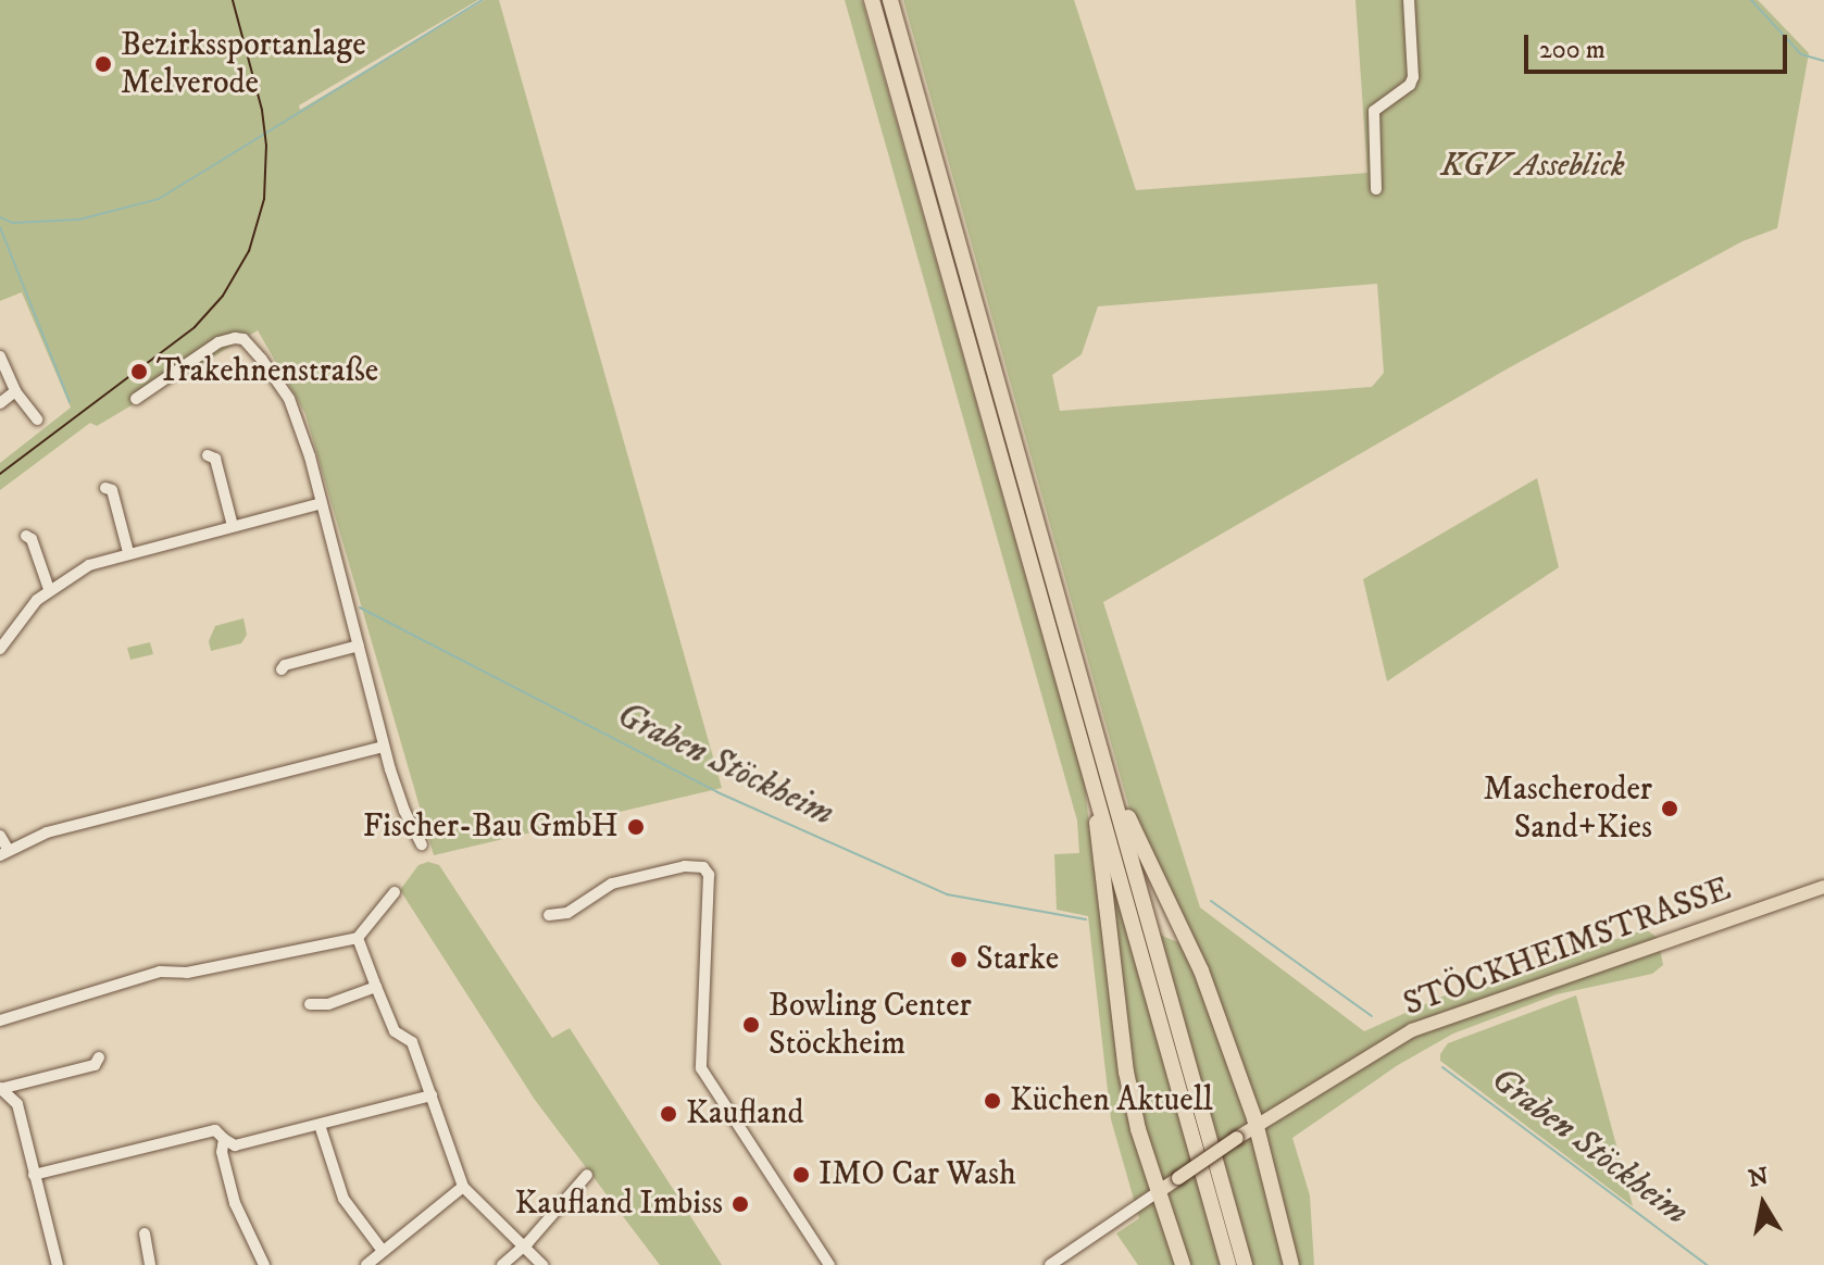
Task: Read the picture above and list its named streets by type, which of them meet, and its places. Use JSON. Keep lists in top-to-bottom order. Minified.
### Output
{"streets":{"main road":["STÖCKHEIMSTRASSE"]},"water":["Graben Stöckheim"],"parks":["KGV Asseblick"],"places":["Bezirkssportanlage Melverode","Trakehnenstraße","Mascheroder Sand+Kies","Fischer-Bau GmbH","Starke","Bowling Center Stöckheim","Küchen Aktuell","Kaufland","IMO Car Wash","Kaufland Imbiss"],"scale_bar":"200 m","north":"top"}
